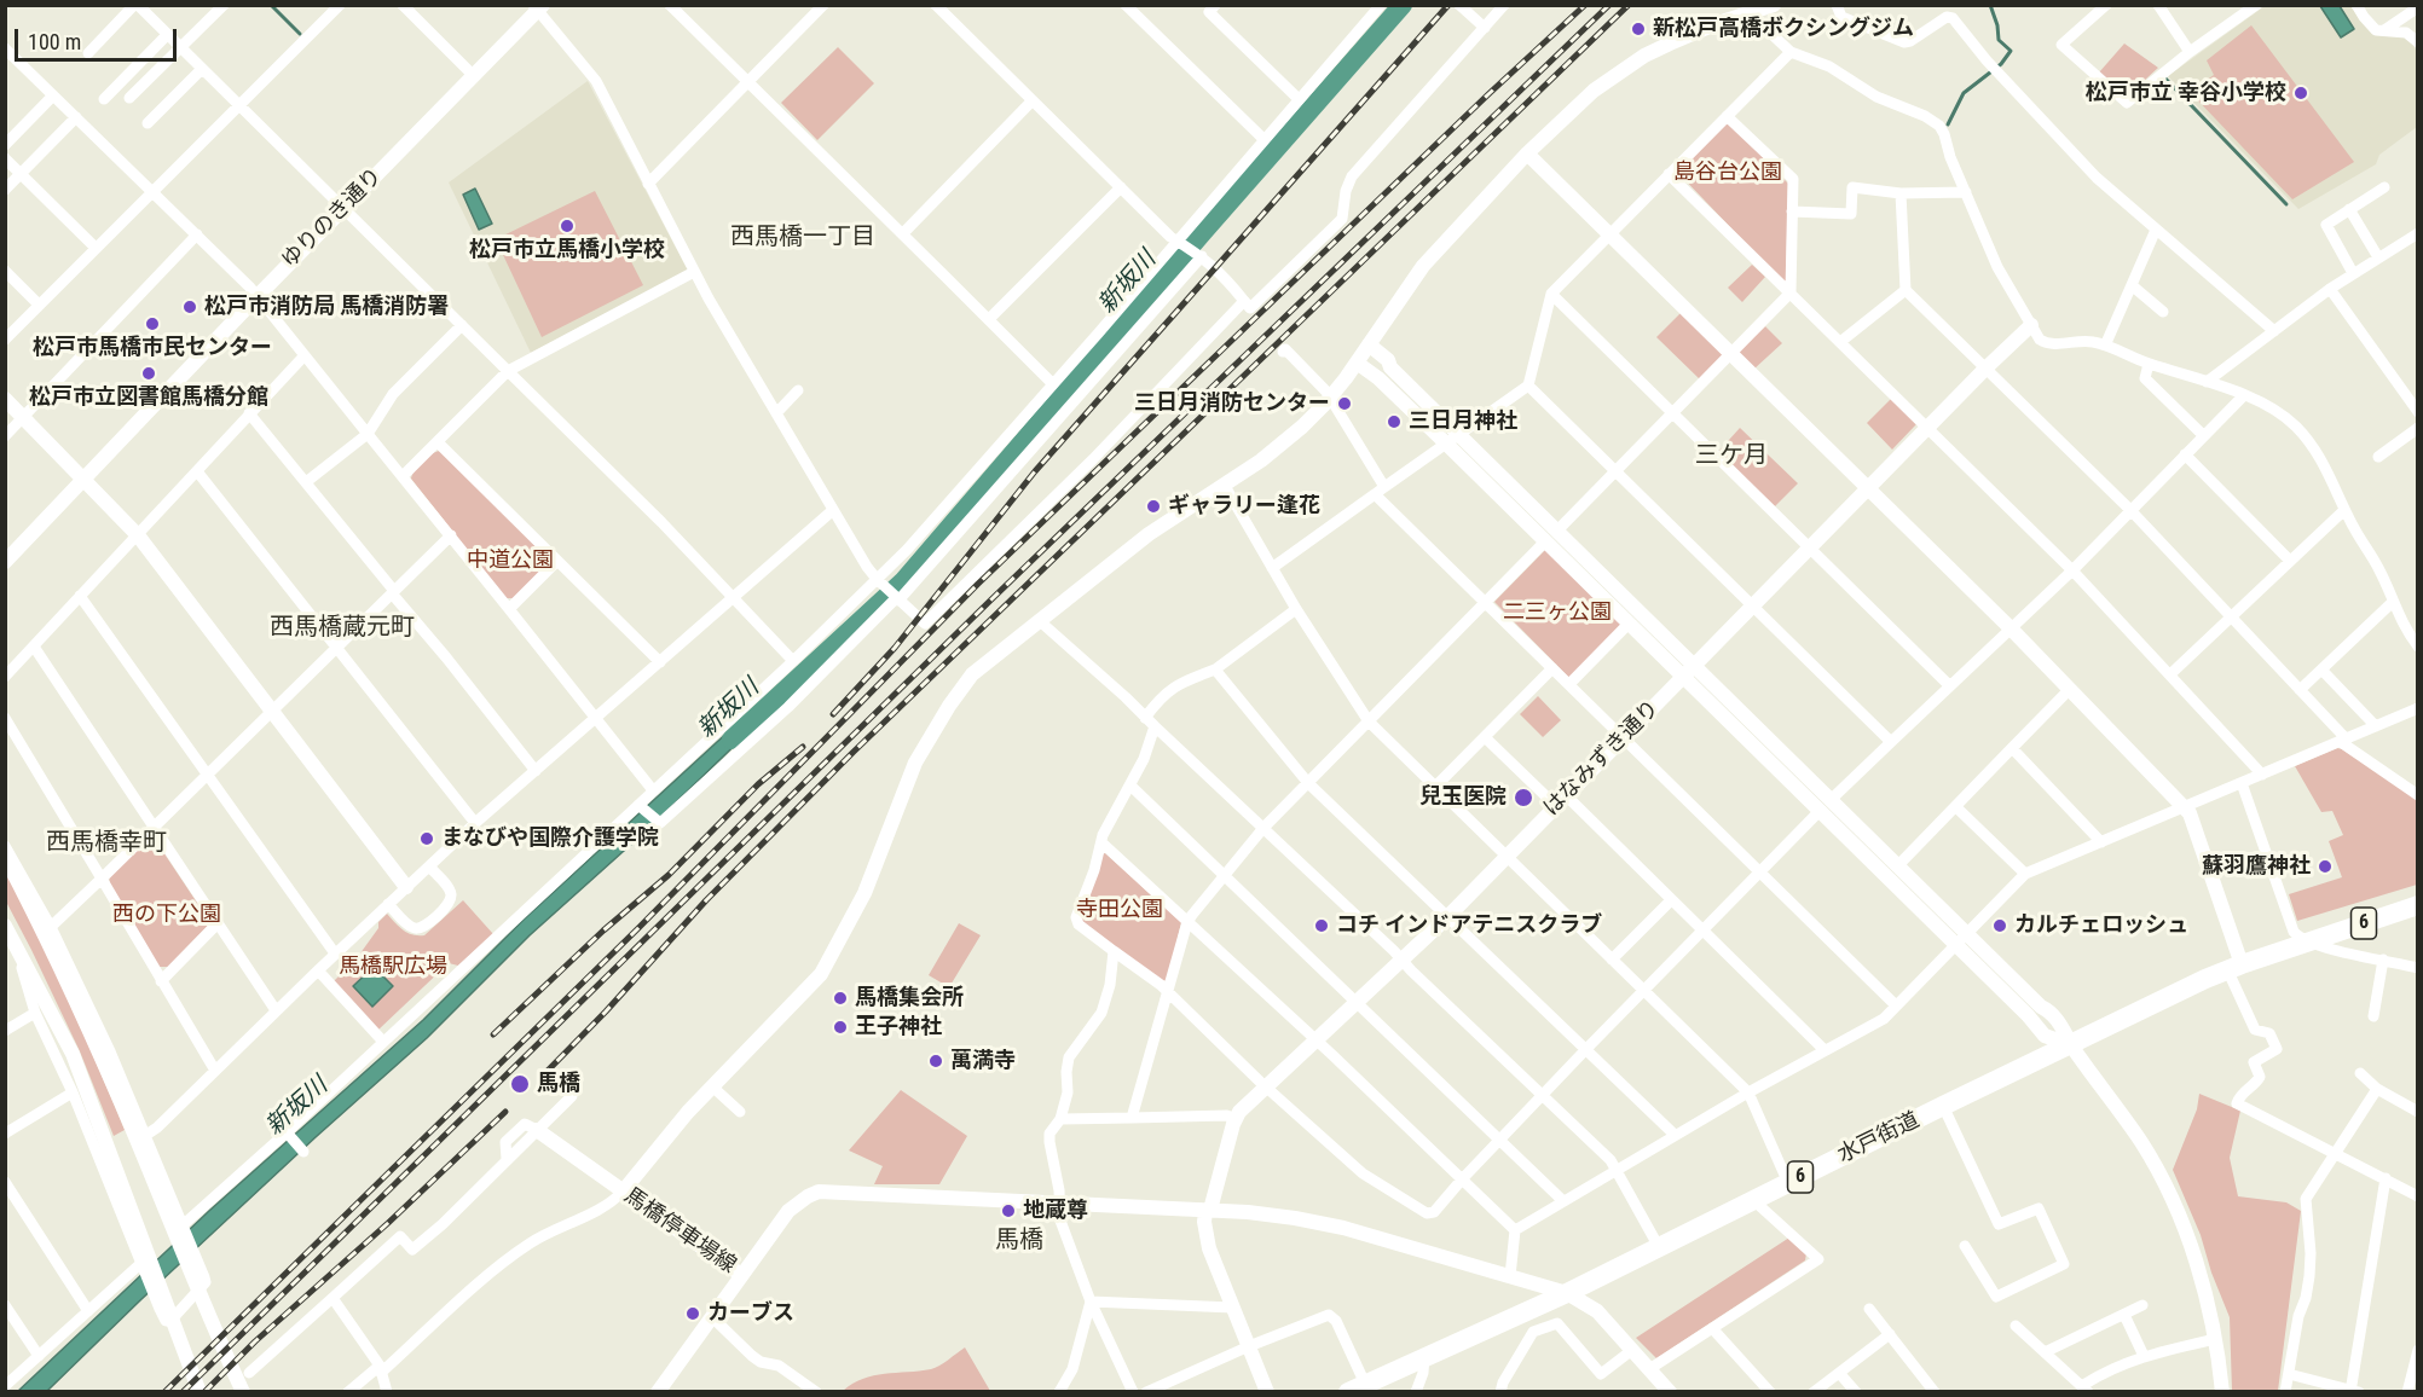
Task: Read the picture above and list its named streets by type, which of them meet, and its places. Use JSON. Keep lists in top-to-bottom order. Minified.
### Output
{"streets":{"highway":["6","水戸街道"],"street":["ゆりのき通り","はなみずき通り","馬橋停車場線"]},"districts":["西馬橋一丁目","三ケ月","西馬橋蔵元町","西馬橋幸町","馬橋"],"water":["新坂川"],"parks":["島谷台公園","中道公園","二三ヶ公園","寺田公園","西の下公園","馬橋駅広場"],"places":["新松戸高橋ボクシングジム","松戸市立 幸谷小学校","松戸市立馬橋小学校","松戸市消防局 馬橋消防署","松戸市馬橋市民センター","松戸市立図書館馬橋分館","三日月消防センター","三日月神社","ギャラリー逢花","兒玉医院","まなびや国際介護学院","蘇羽鷹神社","コチ インドアテニスクラブ","カルチェロッシュ","馬橋集会所","王子神社","萬満寺","馬橋","地蔵尊","カーブス"],"scale_bar":"100 m"}
